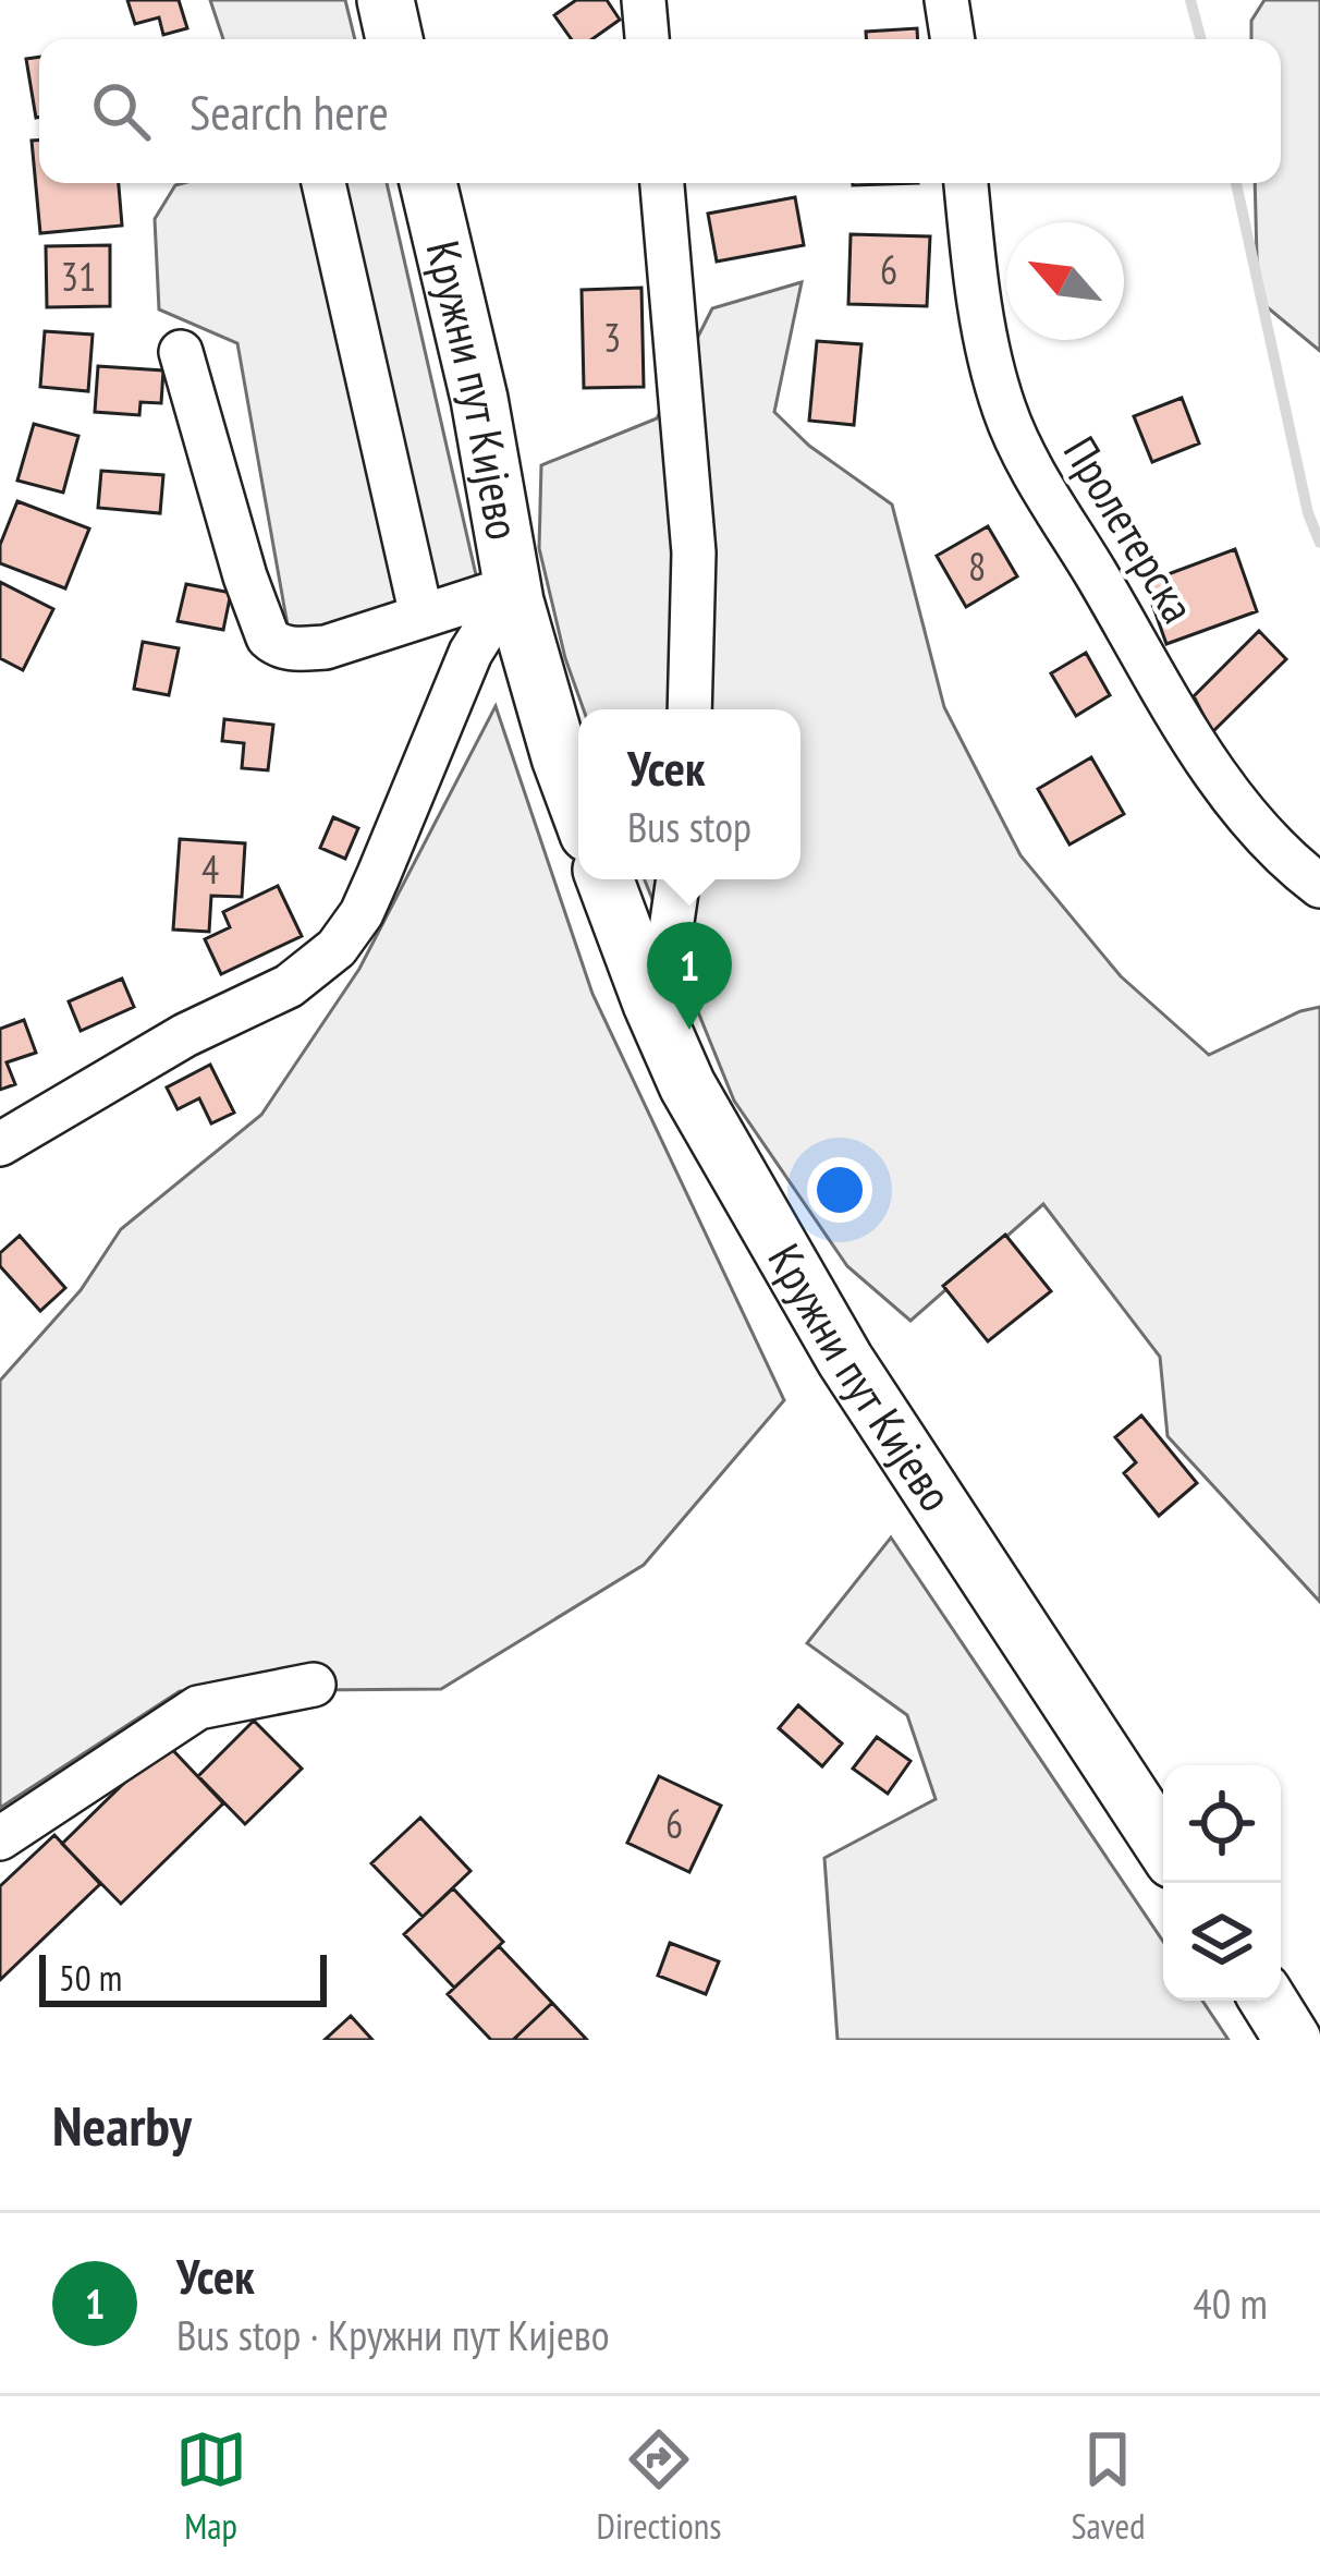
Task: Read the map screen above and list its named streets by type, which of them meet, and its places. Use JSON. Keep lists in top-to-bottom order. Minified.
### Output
{"streets":{"main road":["Кружни пут Кијево"],"street":["Пролетерска"]},"house_numbers":["6","31","3","8","4","6"],"scale_bar":"50 m","north":"top left","page":{"search":"Search here","popup":["Усек","Bus stop"],"pins":"1","scale":"50 m","heading":"Nearby","list":[{"mark":"1","name":"Усек","note":"Bus stop · Кружни пут Кијево","value":"40 m"}],"nav":["Map","Directions","Saved"]}}
